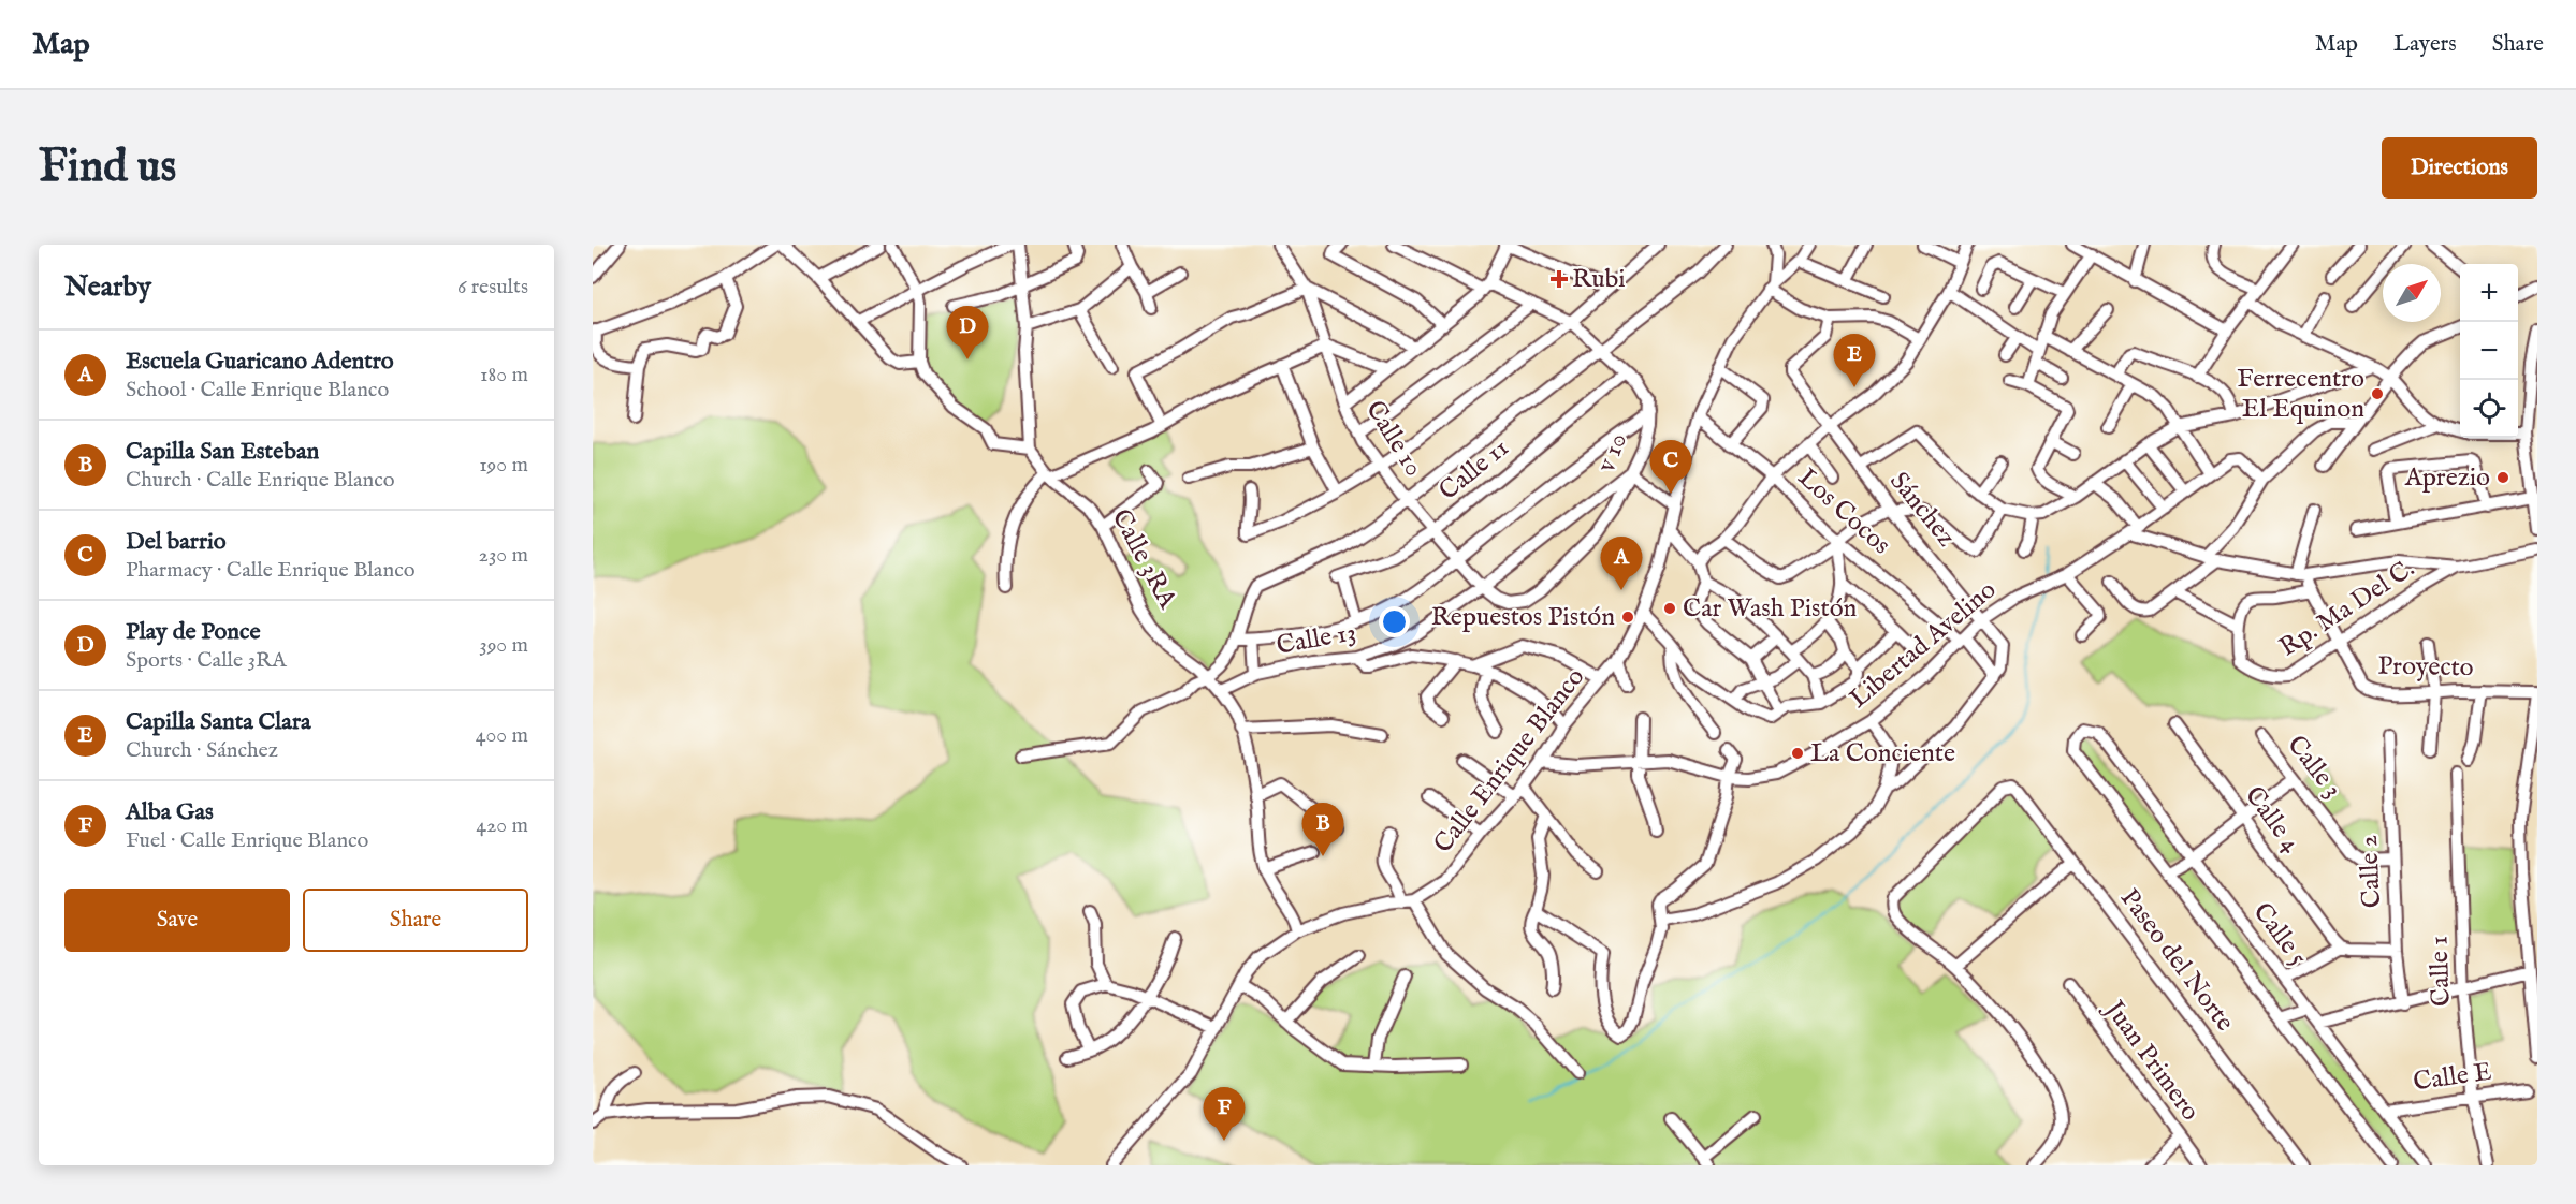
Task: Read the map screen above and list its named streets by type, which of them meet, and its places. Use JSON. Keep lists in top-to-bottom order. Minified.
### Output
{"streets":{"street":["Calle 10","v 10","Calle 11","Sánchez","Los Cocos","Calle 3RA","Rp. Ma Del C.","Calle 13","Libertad Avelino","Proyecto","Calle Enrique Blanco","Calle 3","Calle 4","Calle 2","Calle 5","Paseo del Norte","Calle 1","Juan Primero","Calle E"]},"crossings":[["Calle 10","v 10"],["Calle 10","Calle 11"],["v 10","Calle 11"],["v 10","Calle 13"],["Sánchez","Los Cocos"],["Sánchez","Libertad Avelino"],["Los Cocos","Libertad Avelino"],["Los Cocos","Calle Enrique Blanco"],["Calle 3RA","Calle 13"],["Calle 3RA","Calle Enrique Blanco"],["Rp. Ma Del C.","Proyecto"],["Libertad Avelino","Calle Enrique Blanco"],["Calle 3","Calle 2"],["Calle 5","Calle E"],["Calle 1","Calle E"]],"places":{"health":["Rubi"],"other":["Ferrecentro El Equinon","Aprezio","Car Wash Pistón","Repuestos Pistón","La Conciente"]},"north":"top right","page":{"header":"Map","nav":["Map","Layers","Share"],"buttons":["Directions",["Save","Share"]],"title":"Find us","heading":["Nearby","6 results"],"map_buttons":["+","−"],"pins":["D","E","C","A","B","F"],"list":[{"mark":"A","name":"Escuela Guaricano Adentro","note":"School · Calle Enrique Blanco","value":"180 m"},{"mark":"B","name":"Capilla San Esteban","note":"Church · Calle Enrique Blanco","value":"190 m"},{"mark":"C","name":"Del barrio","note":"Pharmacy · Calle Enrique Blanco","value":"230 m"},{"mark":"D","name":"Play de Ponce","note":"Sports · Calle 3RA","value":"390 m"},{"mark":"E","name":"Capilla Santa Clara","note":"Church · Sánchez","value":"400 m"},{"mark":"F","name":"Alba Gas","note":"Fuel · Calle Enrique Blanco","value":"420 m"}]}}
